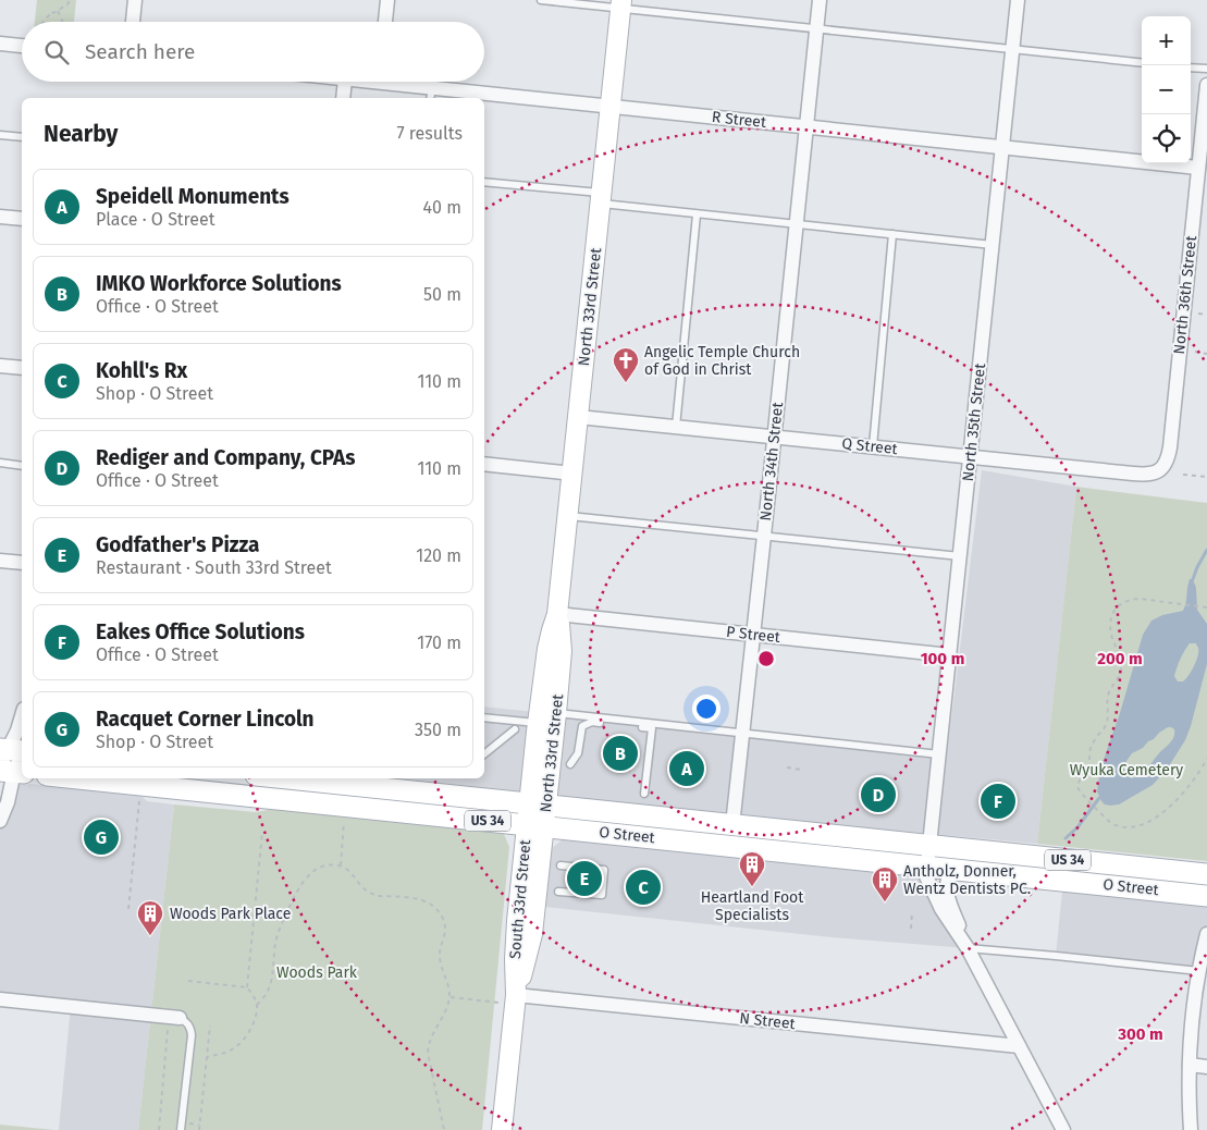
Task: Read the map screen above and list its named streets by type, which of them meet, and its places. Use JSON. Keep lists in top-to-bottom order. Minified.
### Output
{"streets":{"main road":["North 33rd Street","US 34","O Street","South 33rd Street"],"street":["R Street","North 36th Street","North 35th Street","Q Street","North 34th Street","P Street","N Street"]},"crossings":[["R Street","North 36th Street"],["R Street","North 33rd Street"],["R Street","North 35th Street"],["R Street","North 34th Street"],["North 36th Street","Q Street"],["North 33rd Street","Q Street"],["North 33rd Street","P Street"],["North 33rd Street","O Street"],["North 33rd Street","South 33rd Street"],["North 35th Street","Q Street"],["North 35th Street","P Street"],["North 35th Street","O Street"],["Q Street","North 34th Street"],["North 34th Street","P Street"],["North 34th Street","O Street"],["O Street","South 33rd Street"],["South 33rd Street","N Street"]],"parks":["Wyuka Cemetery","Woods Park"],"places":{"church":["Angelic Temple Church of God in Christ"],"building":["Heartland Foot Specialists","Antholz, Donner, Wentz Dentists PC.","Woods Park Place"]},"page":{"map_buttons":["+","−"],"search":"Search here","heading":["Nearby","7 results"],"list":[{"mark":"A","name":"Speidell Monuments","note":"Place · O Street","value":"40 m"},{"mark":"B","name":"IMKO Workforce Solutions","note":"Office · O Street","value":"50 m"},{"mark":"C","name":"Kohll's Rx","note":"Shop · O Street","value":"110 m"},{"mark":"D","name":"Rediger and Company, CPAs","note":"Office · O Street","value":"110 m"},{"mark":"E","name":"Godfather's Pizza","note":"Restaurant · South 33rd Street","value":"120 m"},{"mark":"F","name":"Eakes Office Solutions","note":"Office · O Street","value":"170 m"},{"mark":"G","name":"Racquet Corner Lincoln","note":"Shop · O Street","value":"350 m"}],"pins":["B","A","D","F","G","E","C"]},"rings":["100 m","200 m","300 m"]}
